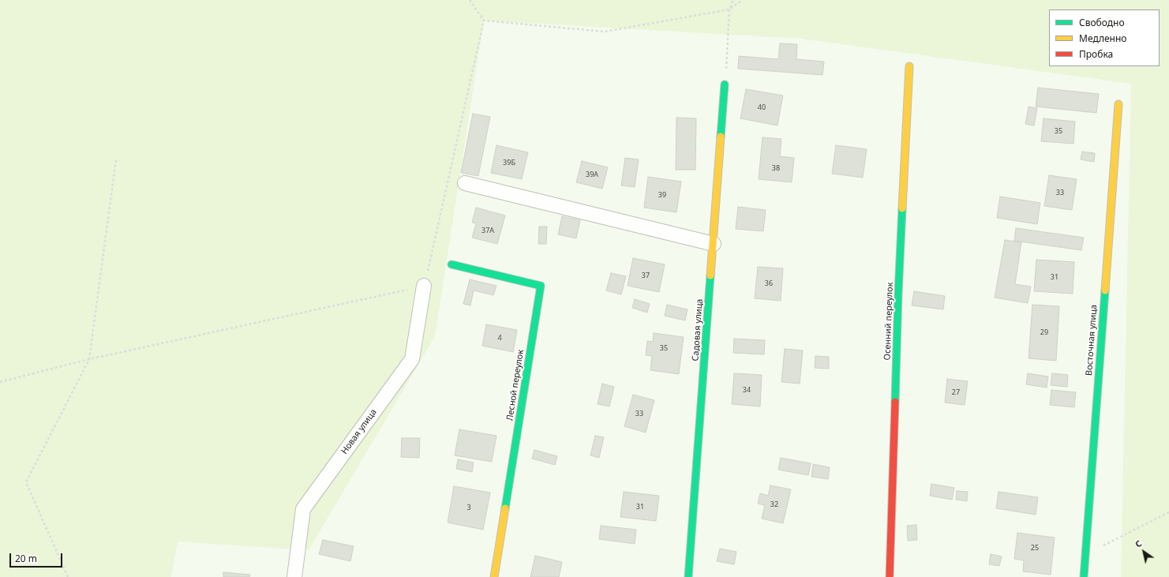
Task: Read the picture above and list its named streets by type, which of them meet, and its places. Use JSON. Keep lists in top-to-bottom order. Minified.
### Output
{"streets":{"street":["Осенний переулок","Садовая улица","Восточная улица","Лесной переулок","Новая улица"]},"house_numbers":["40","35","39Б","38","39А","33","39","37А","37","31","36","29","4","35","34","27","33","32","31","3","25"],"legend":["Свободно","Медленно","Пробка"],"scale_bar":"20 m","north":"top left"}
